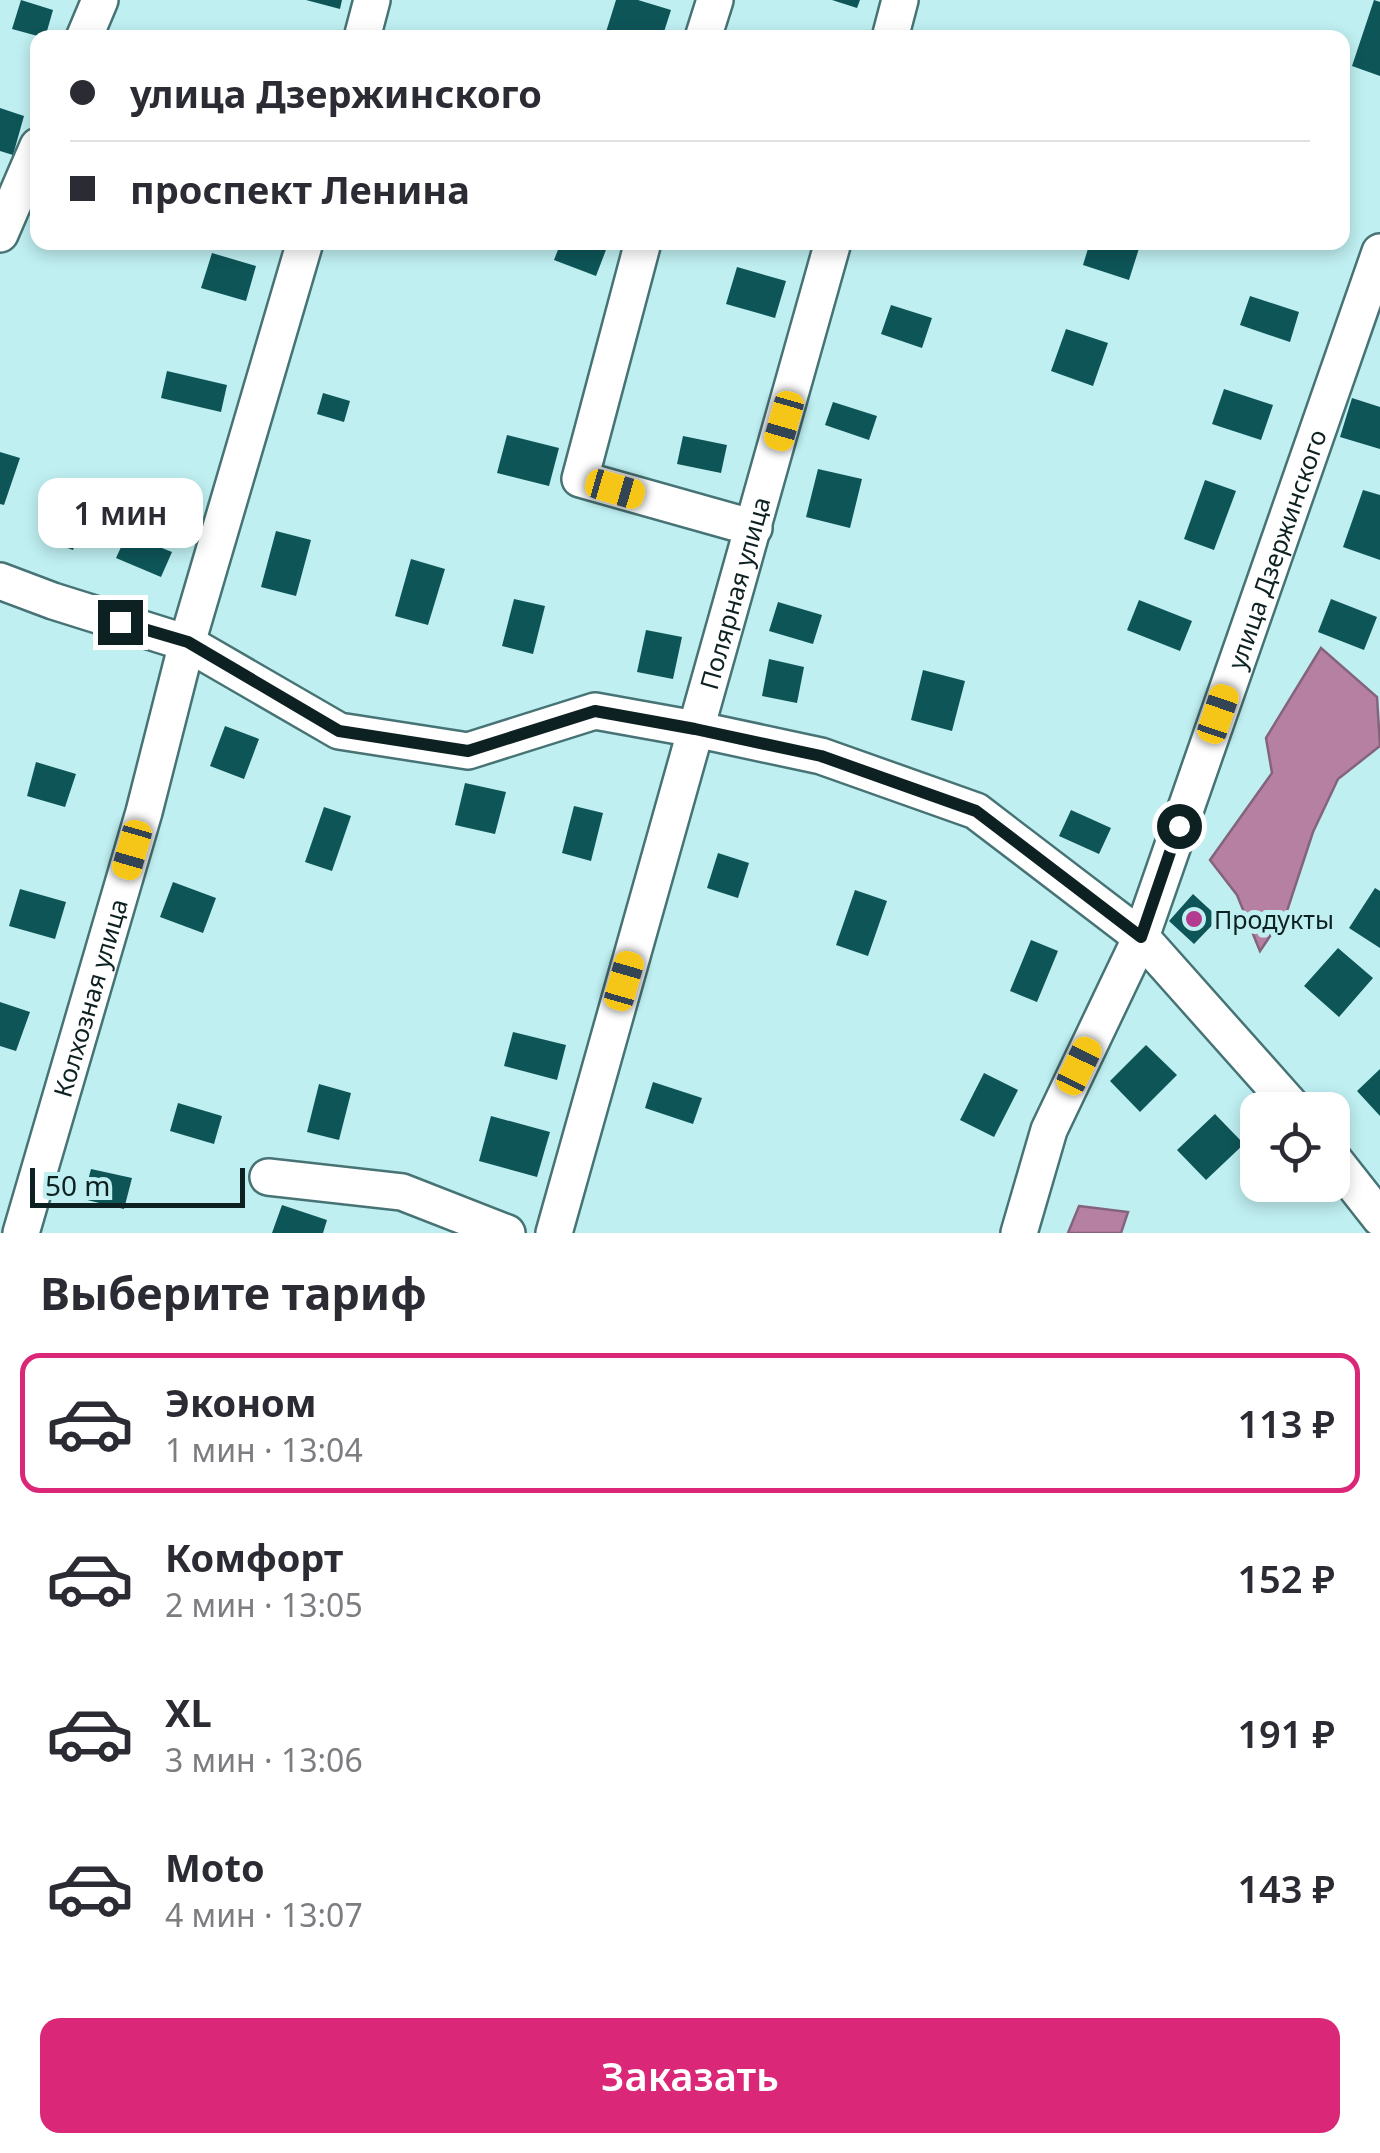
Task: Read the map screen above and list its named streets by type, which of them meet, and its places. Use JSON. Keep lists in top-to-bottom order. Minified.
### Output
{"streets":{"street":["улица Дзержинского","Полярная улица","Колхозная улица"]},"places":["Продукты"],"scale_bar":"50 m","page":{"banner":["улица Дзержинского","проспект Ленина"],"bubble":"1 мин","scale":"50 m","heading":"Выберите тариф","list":[{"name":"Эконом","note":"1 мин · 13:04","value":"113 ₽"},{"name":"Комфорт","note":"2 мин · 13:05","value":"152 ₽"},{"name":"XL","note":"3 мин · 13:06","value":"191 ₽"},{"name":"Moto","note":"4 мин · 13:07","value":"143 ₽"}],"buttons":"Заказать"}}
